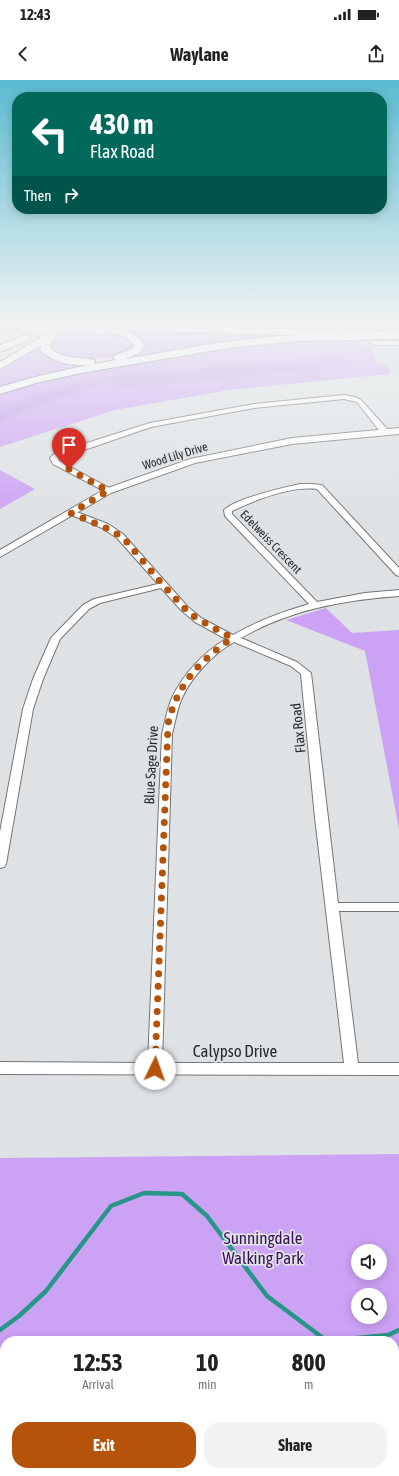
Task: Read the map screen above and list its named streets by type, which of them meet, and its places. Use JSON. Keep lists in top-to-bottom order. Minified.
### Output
{"streets":{"street":["Wood Lily Drive","Edelweiss Crescent","Flax Road","Blue Sage Drive","Calypso Drive"]},"crossings":[["Wood Lily Drive","Flax Road"],["Edelweiss Crescent","Blue Sage Drive"],["Flax Road","Blue Sage Drive"],["Flax Road","Calypso Drive"],["Blue Sage Drive","Calypso Drive"]],"parks":["Sunningdale Walking Park"],"page":{"status":"12:43","header":"Waylane","turn":["430 m","Flax Road"],"then":"Then","eta":["12:53","Arrival","10","min","800","m"],"buttons":["Exit","Share"]}}
